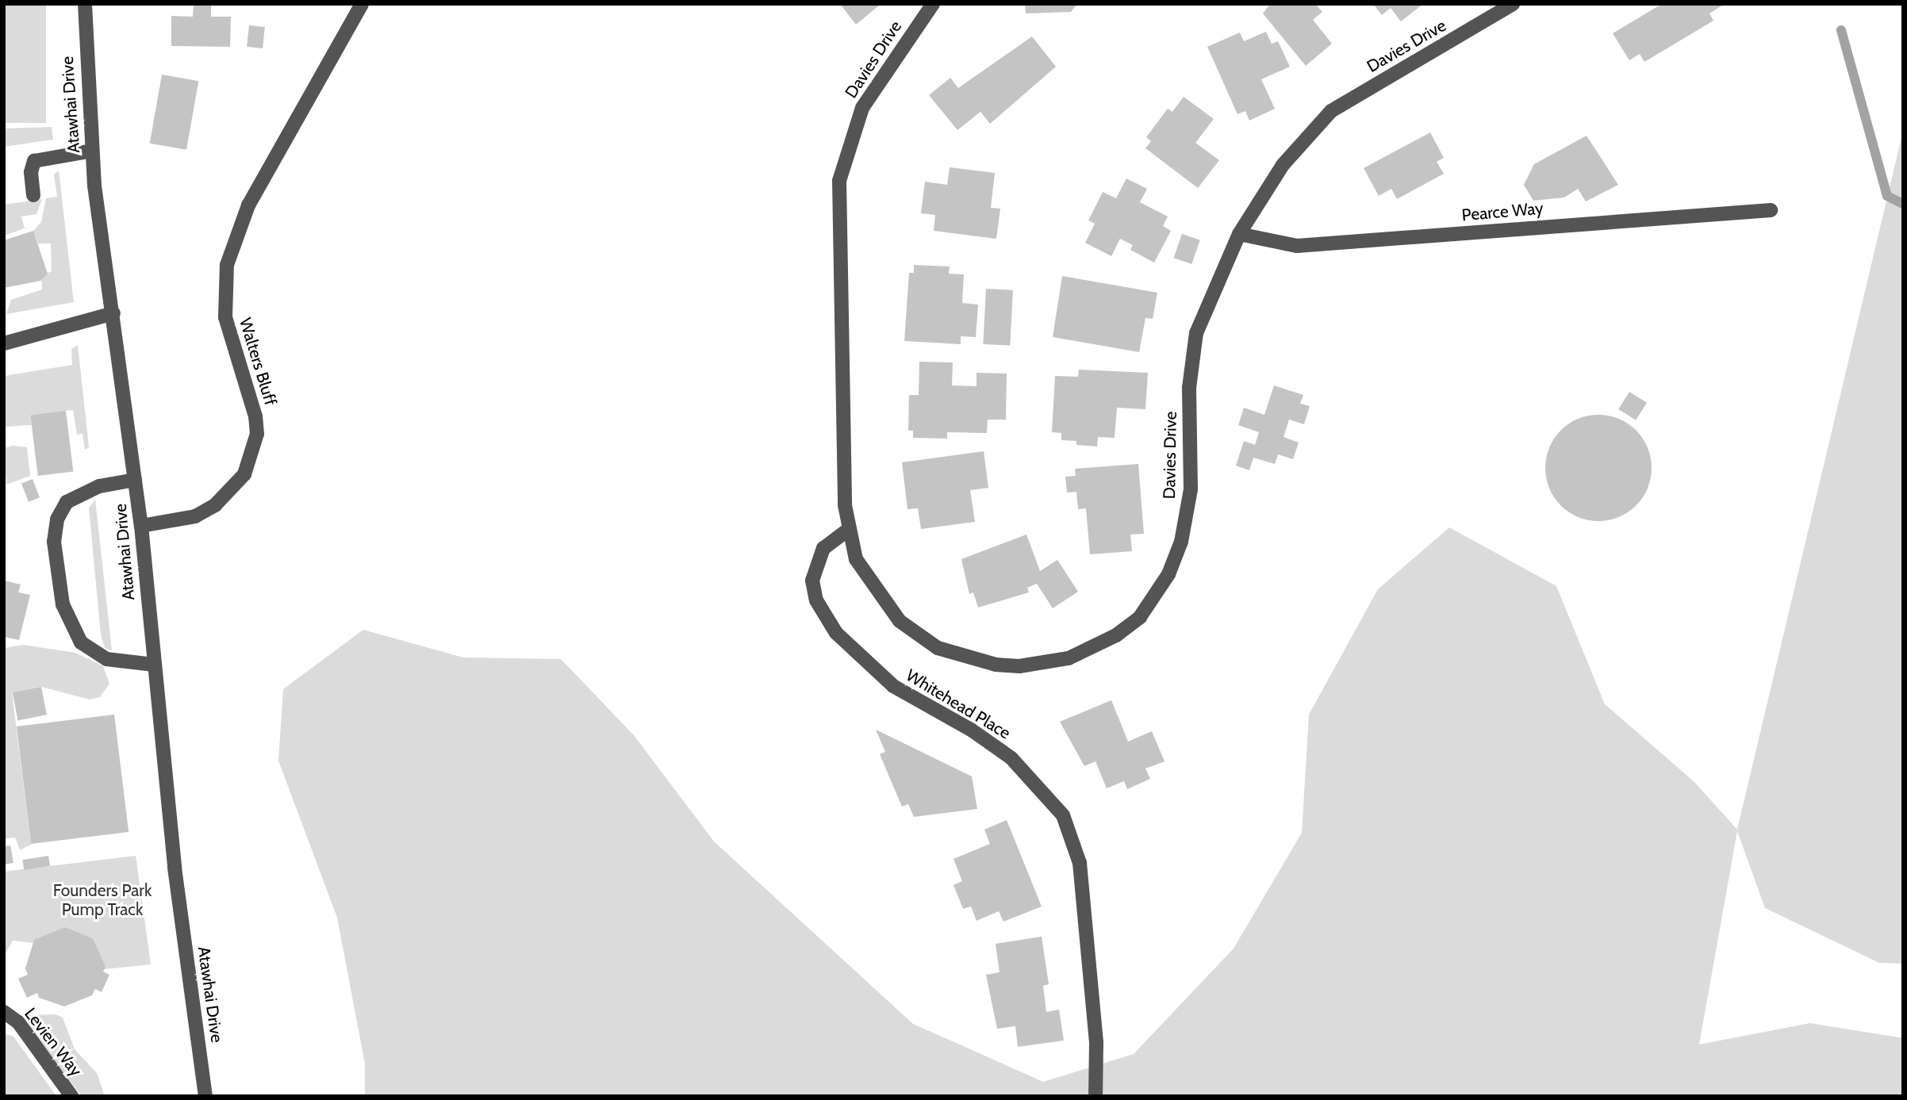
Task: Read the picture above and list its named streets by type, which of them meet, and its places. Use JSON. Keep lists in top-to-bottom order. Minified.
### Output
{"streets":{"street":["Davies Drive","Atawhai Drive","Pearce Way","Walters Bluff","Whitehead Place","Levien Way"]},"crossings":[["Davies Drive","Pearce Way"],["Davies Drive","Whitehead Place"],["Atawhai Drive","Walters Bluff"]],"parks":["Founders Park Pump Track"]}
